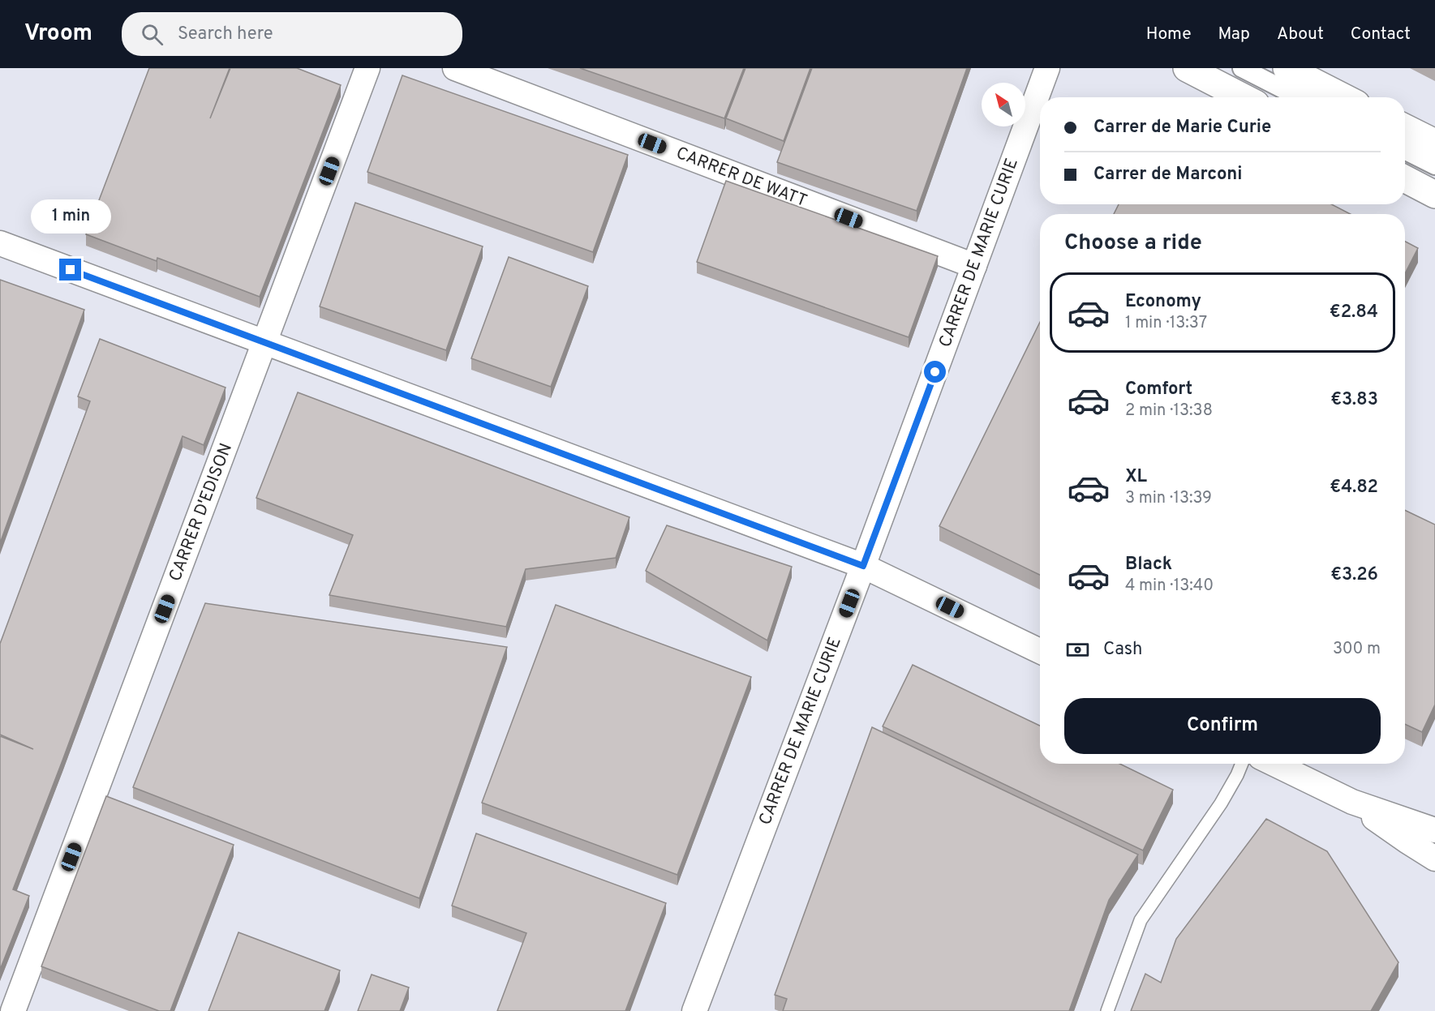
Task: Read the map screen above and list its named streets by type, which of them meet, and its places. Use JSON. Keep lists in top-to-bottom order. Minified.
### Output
{"streets":{"street":["CARRER DE WATT","CARRER DE MARIE CURIE","CARRER D'EDISON"]},"crossings":[["CARRER DE WATT","CARRER DE MARIE CURIE"]],"north":"top left","page":{"header":"Vroom","search":"Search here","nav":["Home","Map","About","Contact"],"banner":["Carrer de Marie Curie","Carrer de Marconi"],"bubble":"1 min","heading":"Choose a ride","list":[{"name":"Economy","note":"1 min · 13:37","value":"€2.84"},{"name":"Comfort","note":"2 min · 13:38","value":"€3.83"},{"name":"XL","note":"3 min · 13:39","value":"€4.82"},{"name":"Black","note":"4 min · 13:40","value":"€3.26"}],"pay":["Cash","300 m"],"buttons":"Confirm"}}
